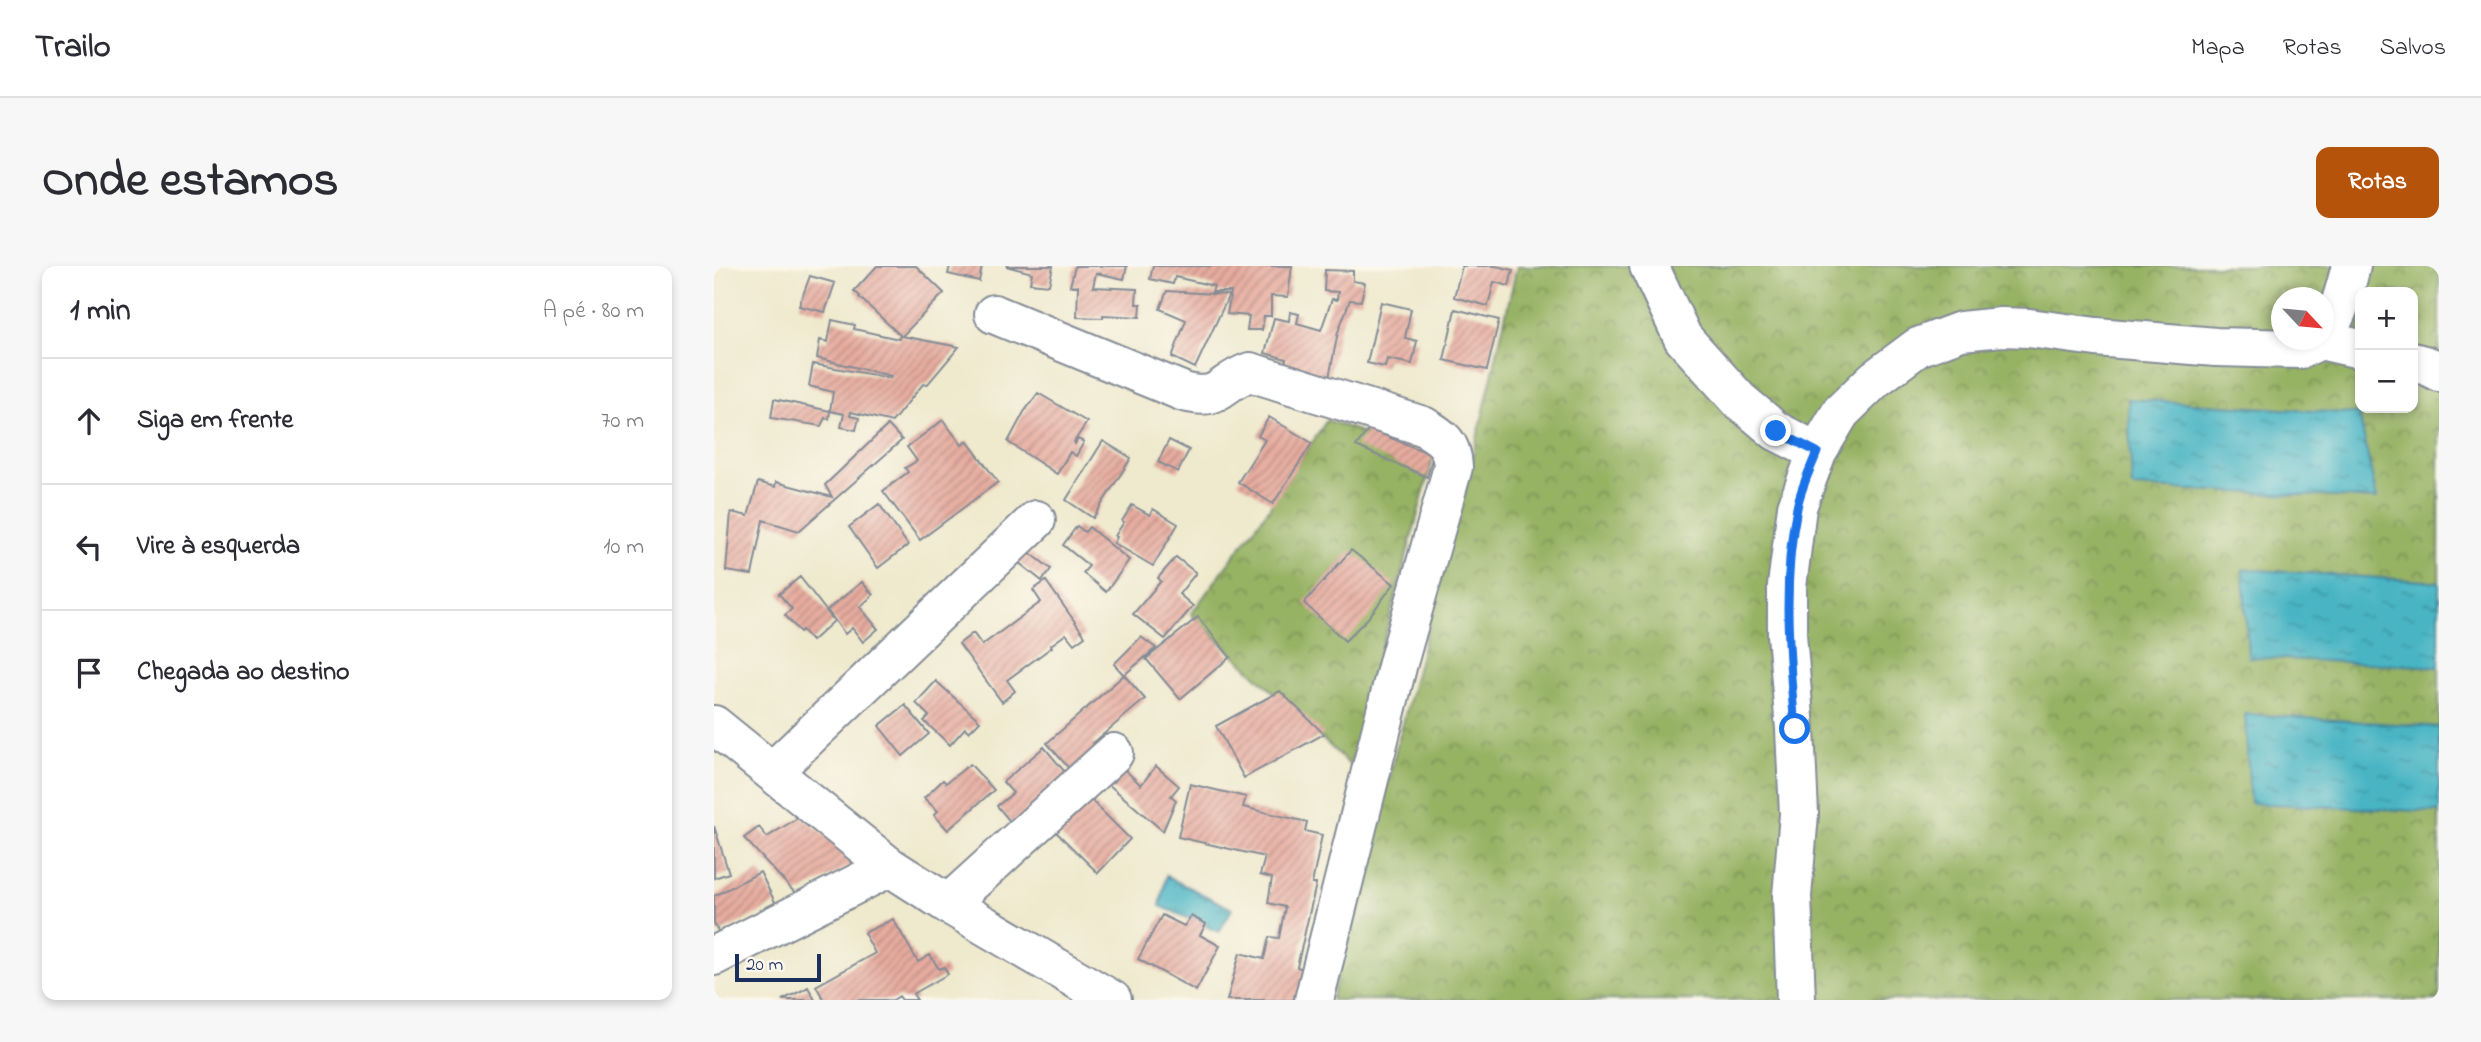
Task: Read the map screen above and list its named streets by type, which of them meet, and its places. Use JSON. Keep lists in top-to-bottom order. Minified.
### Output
{"scale_bar":"20 m","north":"bottom right","page":{"header":"Trailo","nav":["Mapa","Rotas","Salvos"],"title":"Onde estamos","buttons":"Rotas","heading":["1 min","A pé · 80 m"],"map_buttons":["+","−"],"list":[["Siga em frente","70 m"],["Vire à esquerda","10 m"],"Chegada ao destino"],"scale":"20 m"}}
